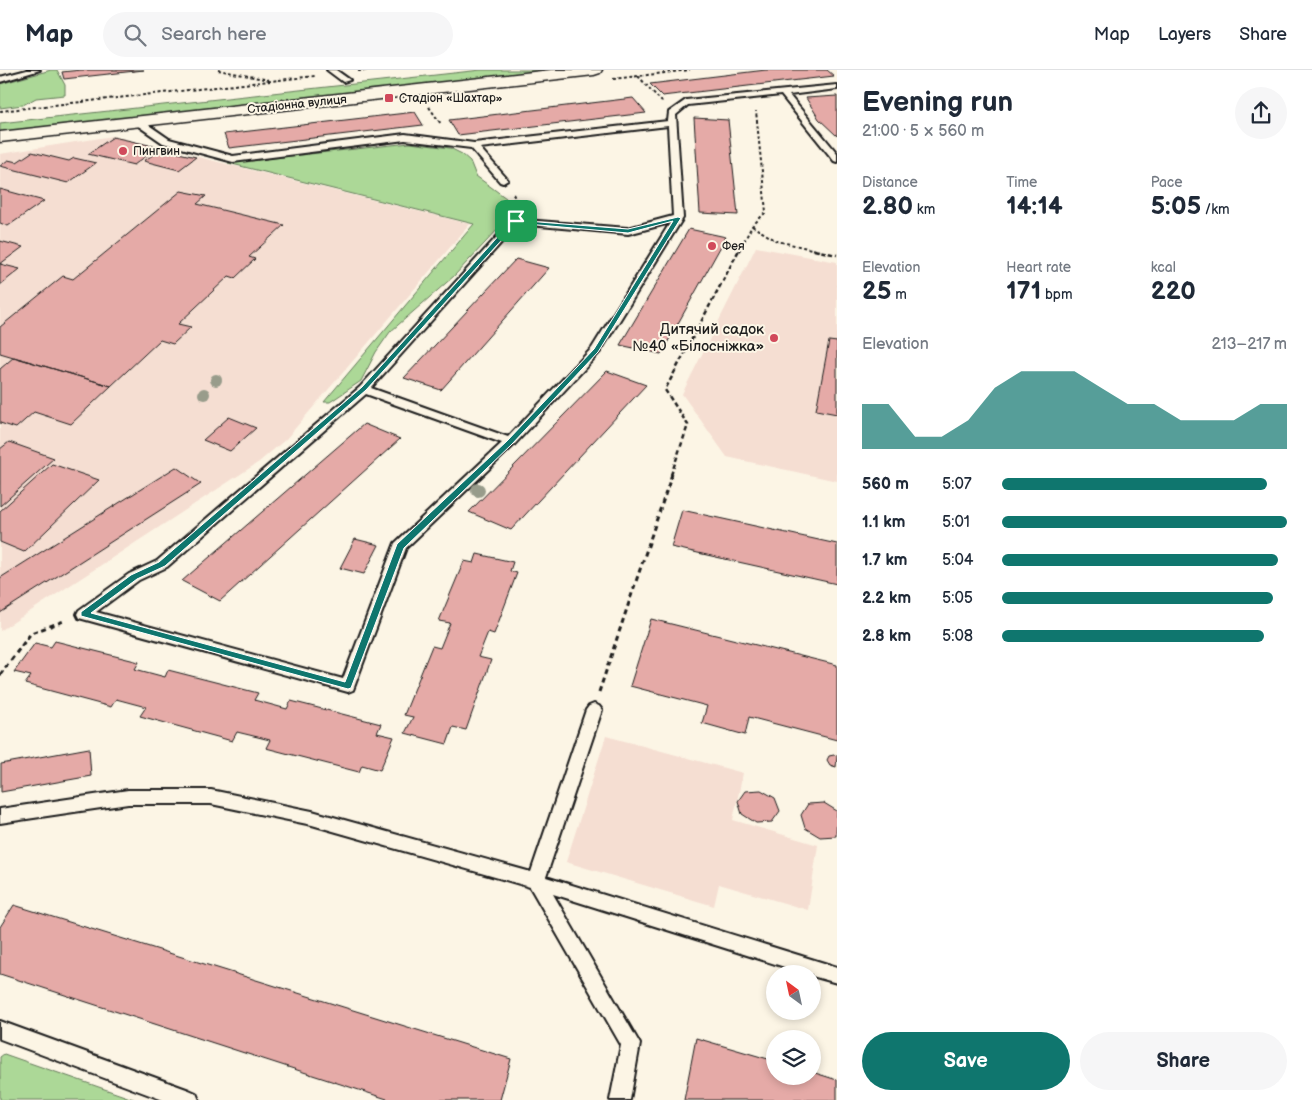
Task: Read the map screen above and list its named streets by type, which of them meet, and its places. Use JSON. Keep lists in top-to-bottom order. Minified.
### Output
{"streets":{"street":["Стадіонна вулиця"]},"places":{"transit":["Стадіон «Шахтар»"],"other":["Пингвин","Фея","Дитячий садок №40 «Білосніжка»"]},"north":"top left","page":{"header":"Map","search":"Search here","nav":["Map","Layers","Share"],"heading":["Evening run","21:00 · 5 × 560 m"],"stats":[["Distance","2.80 km"],["Time","14:14"],["Pace","5:05 /km"],["Elevation","25 m"],["Heart rate","171 bpm"],["kcal","220"]],"chart":["Elevation","213–217 m"],"list":[{"name":"560 m","note":"5:07"},{"name":"1.1 km","note":"5:01"},{"name":"1.7 km","note":"5:04"},{"name":"2.2 km","note":"5:05"},{"name":"2.8 km","note":"5:08"}],"buttons":["Save","Share"]}}
